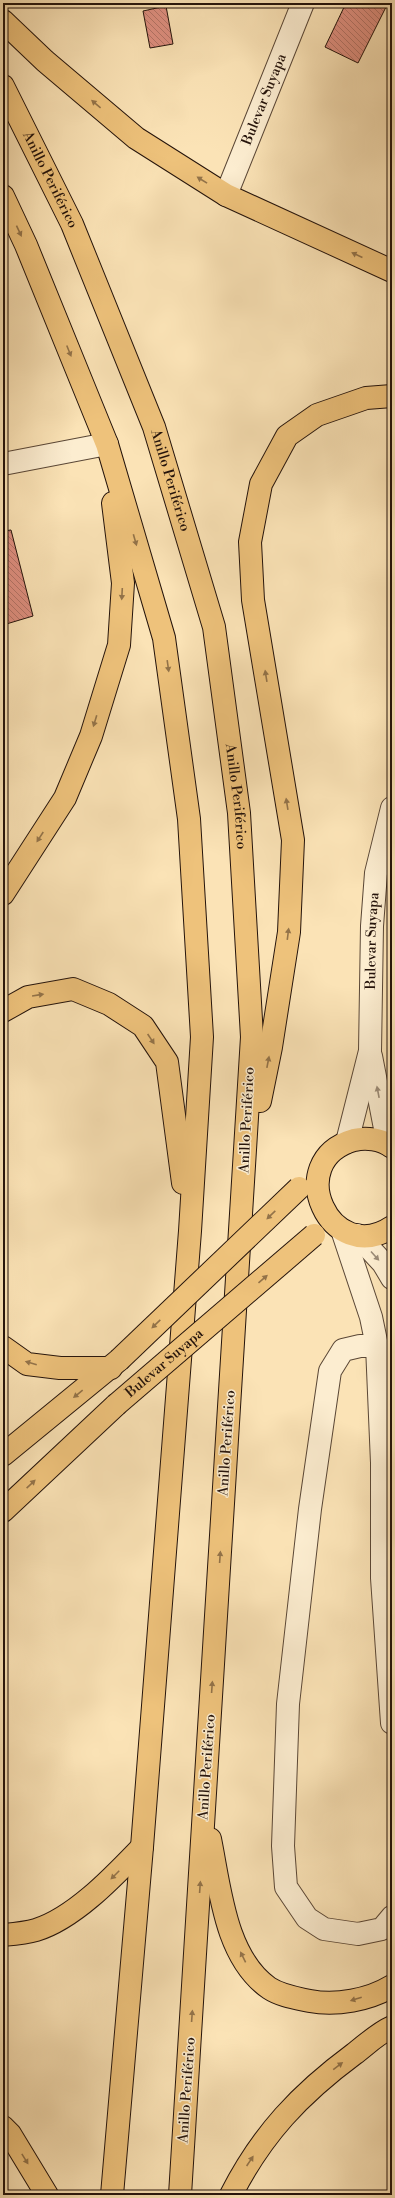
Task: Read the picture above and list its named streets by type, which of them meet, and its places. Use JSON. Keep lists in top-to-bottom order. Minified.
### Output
{"streets":{"main road":["Bulevar Suyapa","Anillo Periférico"]},"one_way":["Bulevar Suyapa"]}
